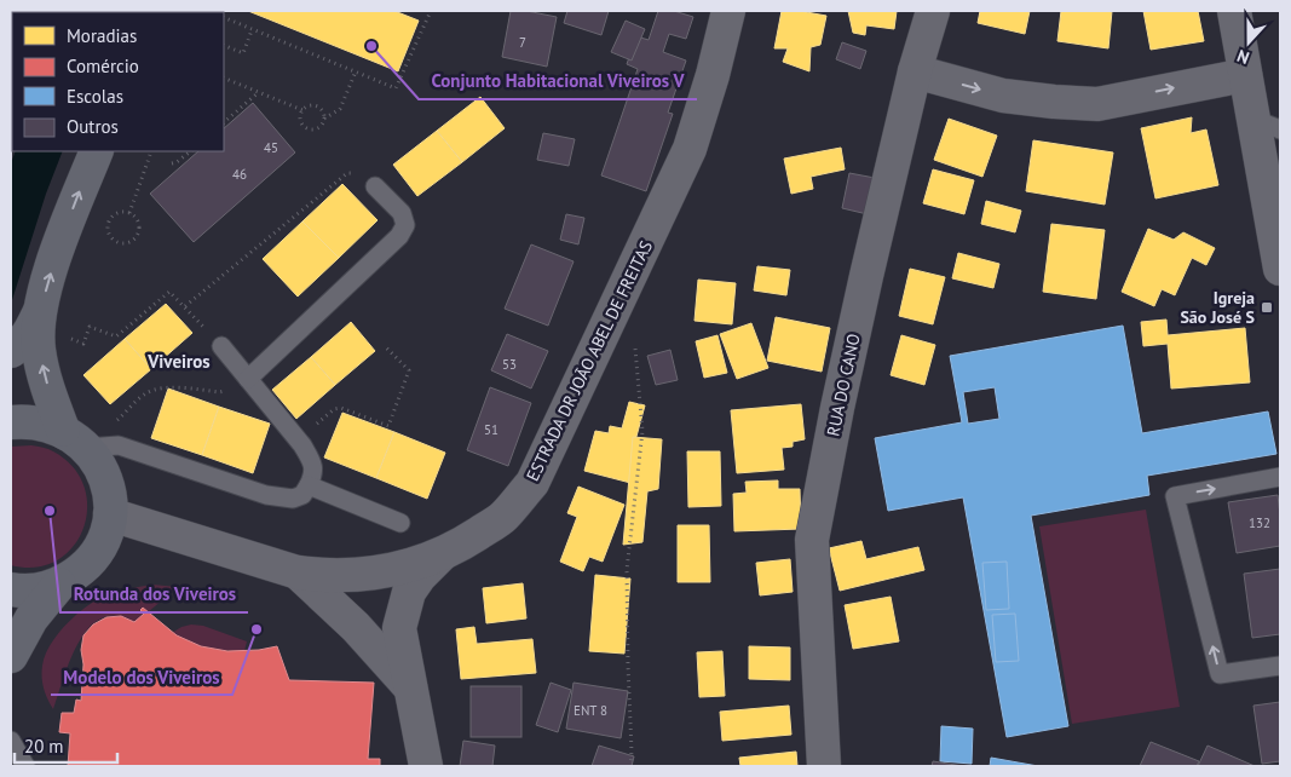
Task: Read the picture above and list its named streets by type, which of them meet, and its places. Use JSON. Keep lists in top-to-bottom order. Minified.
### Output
{"streets":{"street":["ESTRADA DR JOÃO ABEL DE FREITAS","RUA DO CANO"]},"districts":["Viveiros"],"places":{"other":["Conjunto Habitacional Viveiros V","Rotunda dos Viveiros","Modelo dos Viveiros"],"transit":["Igreja São José S"]},"house_numbers":["7","45","46","53","51","132","ENT 8"],"legend":["Moradias","Comércio","Escolas","Outros"],"scale_bar":"20 m","north":"bottom"}
